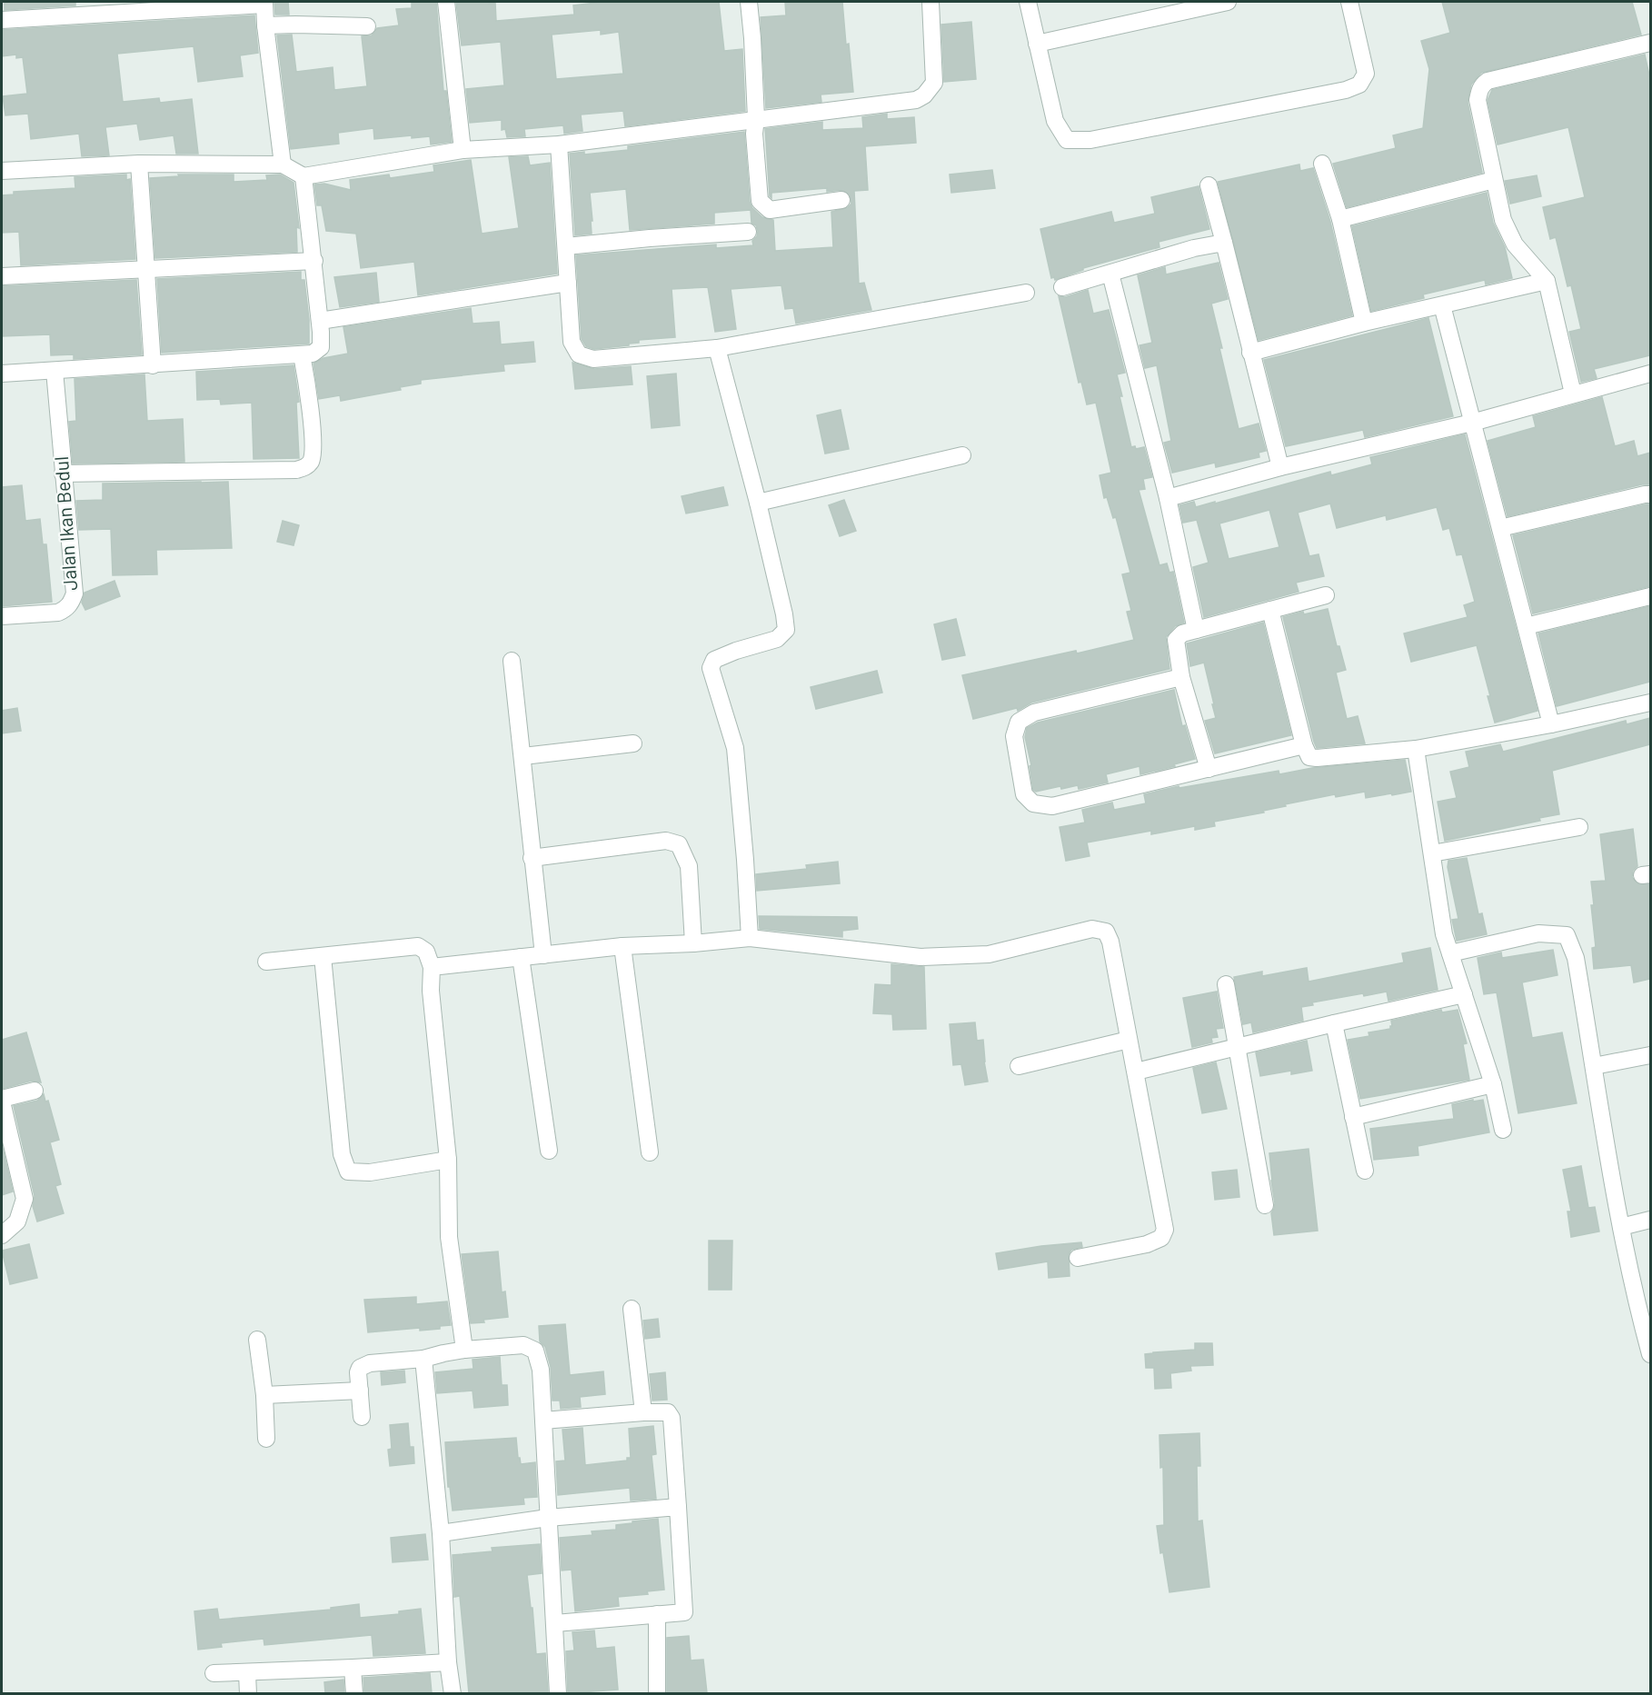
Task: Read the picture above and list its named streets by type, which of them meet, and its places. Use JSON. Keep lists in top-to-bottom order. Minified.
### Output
{"streets":{"street":["Jalan Ikan Bedul"]}}
